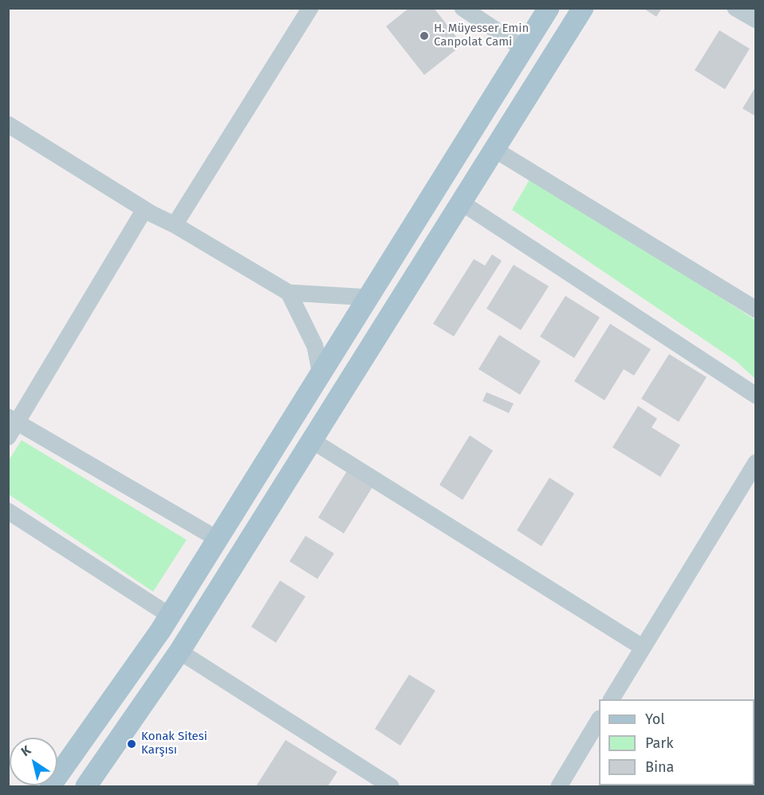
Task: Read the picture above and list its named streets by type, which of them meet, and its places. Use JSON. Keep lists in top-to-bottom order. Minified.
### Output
{"places":["H. Müyesser Emin Canpolat Cami","Konak Sitesi Karşısı"],"legend":["Yol","Park","Bina"],"north":"top left"}
